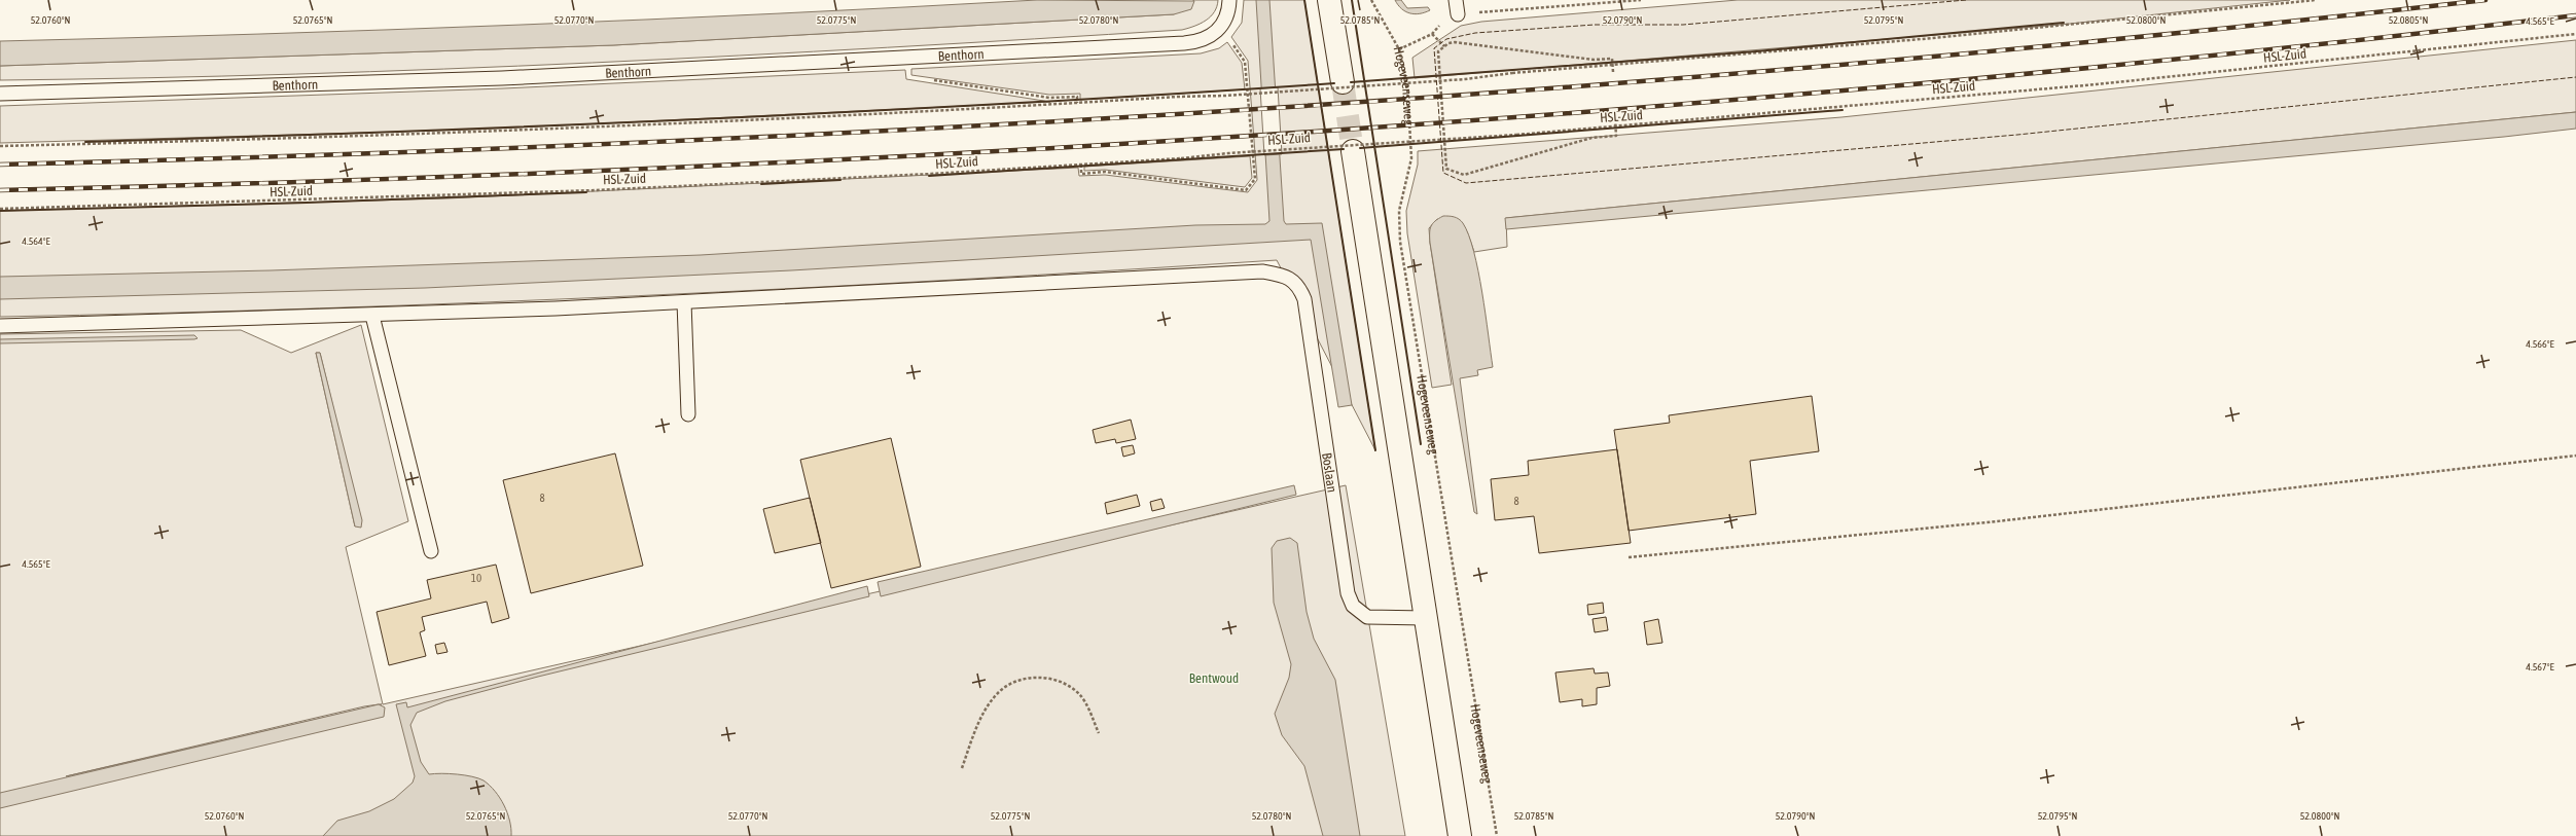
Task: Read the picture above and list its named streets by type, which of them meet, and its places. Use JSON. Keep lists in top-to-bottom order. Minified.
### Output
{"streets":{"lane":["Benthorn","Boslaan"],"path":["HSL-Zuid","Hogeveenseweg"]},"parks":["Bentwoud"],"house_numbers":["8","8","10"],"coordinates":["52.0760°N","52.0765°N","52.0770°N","52.0775°N","52.0780°N","52.0785°N","52.0790°N","52.0795°N","52.0800°N","52.0805°N","4.565°E","4.564°E","4.566°E","4.567°E"]}
